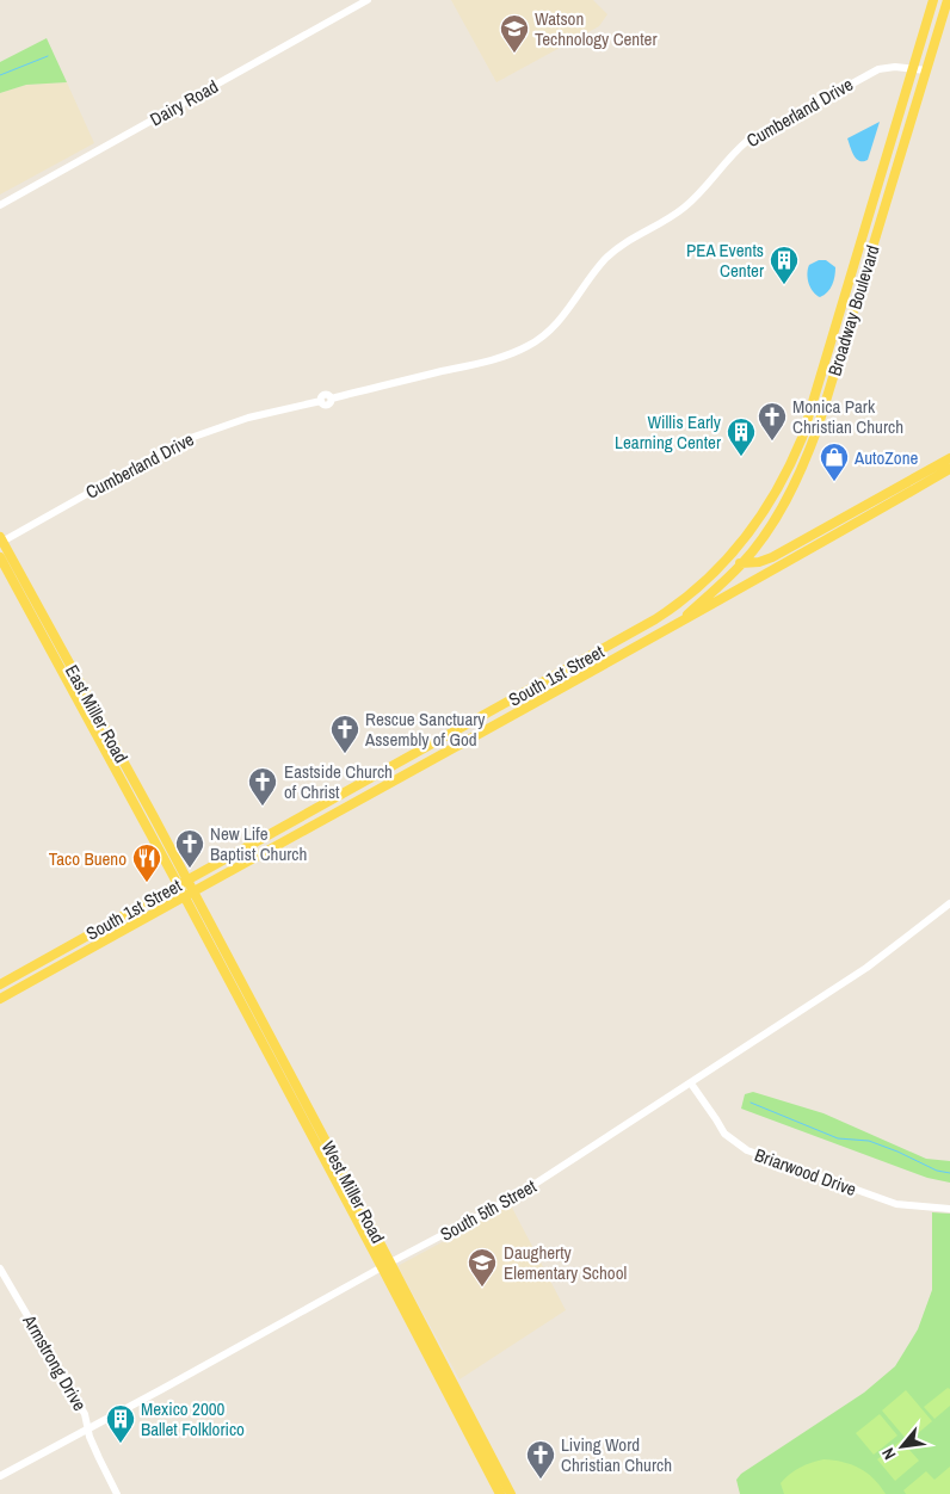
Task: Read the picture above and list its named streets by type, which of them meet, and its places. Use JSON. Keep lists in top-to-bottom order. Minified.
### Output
{"streets":{"main road":["Broadway Boulevard","South 1st Street","East Miller Road","West Miller Road"],"street":["Dairy Road","Cumberland Drive","Briarwood Drive","South 5th Street","Armstrong Drive"]},"crossings":[["Cumberland Drive","Broadway Boulevard"],["Cumberland Drive","East Miller Road"],["Broadway Boulevard","South 1st Street"],["South 1st Street","East Miller Road"],["South 1st Street","West Miller Road"],["East Miller Road","West Miller Road"],["Briarwood Drive","South 5th Street"],["West Miller Road","South 5th Street"],["South 5th Street","Armstrong Drive"]],"places":{"school or university":["Watson Technology Center","Daugherty Elementary School"],"building":["PEA Events Center","Willis Early Learning Center","Mexico 2000 Ballet Folklorico"],"church":["Monica Park Christian Church","Rescue Sanctuary Assembly of God","Eastside Church of Christ","New Life Baptist Church","Living Word Christian Church"],"shop":["AutoZone"],"restaurant":["Taco Bueno"]},"north":"bottom left"}
